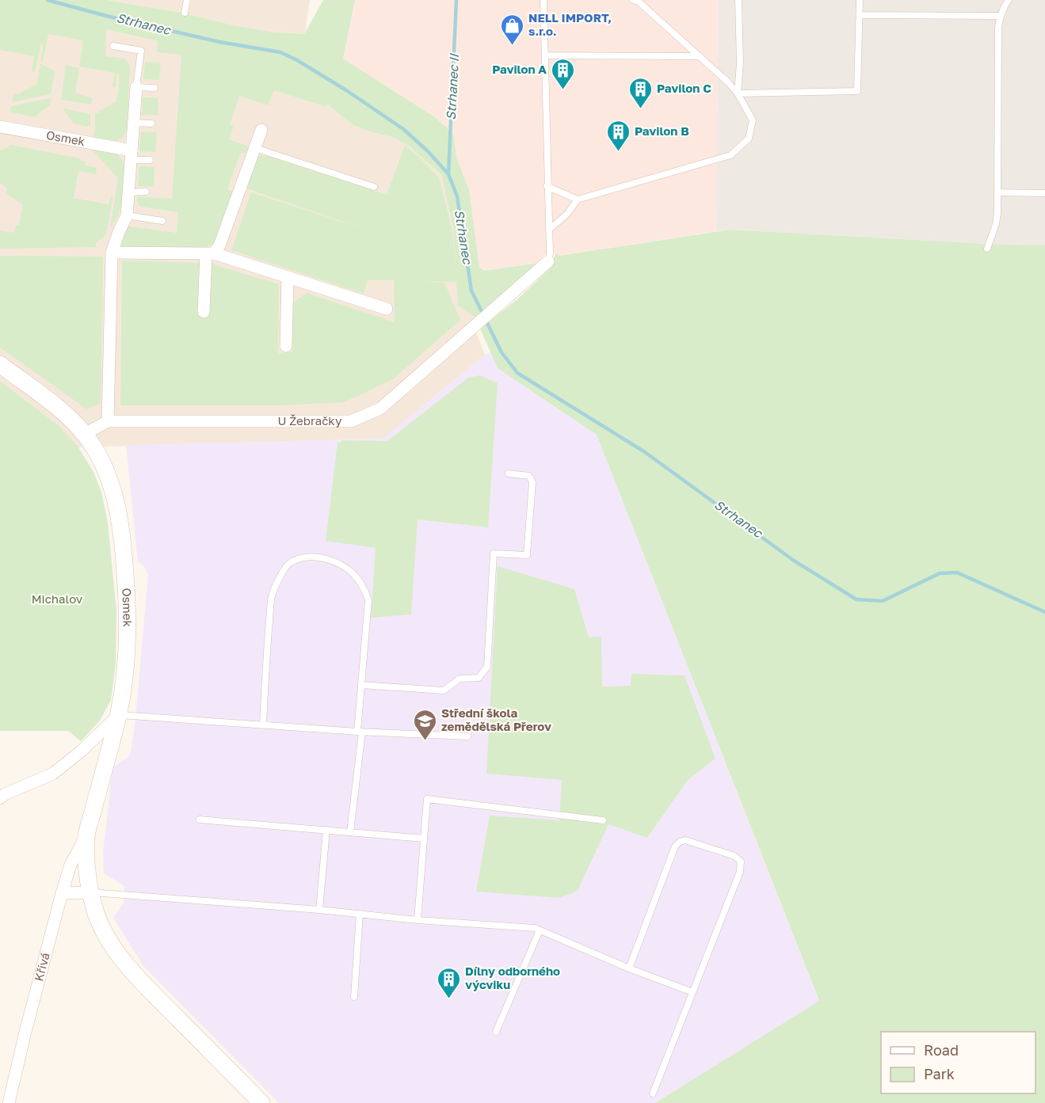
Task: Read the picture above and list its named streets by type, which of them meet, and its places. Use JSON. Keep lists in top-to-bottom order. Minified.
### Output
{"streets":{"street":["Osmek","U Žebračky","Křivá"]},"crossings":[["Osmek","Křivá"]],"water":["Strhanec","Strhanec II"],"parks":["Michalov"],"places":{"shop":["NELL IMPORT, s.r.o."],"building":["Pavilon A","Pavilon C","Pavilon B","Dílny odborného výcviku"],"school or university":["Střední škola zemědělská Přerov"]},"legend":["Road","Park"]}
